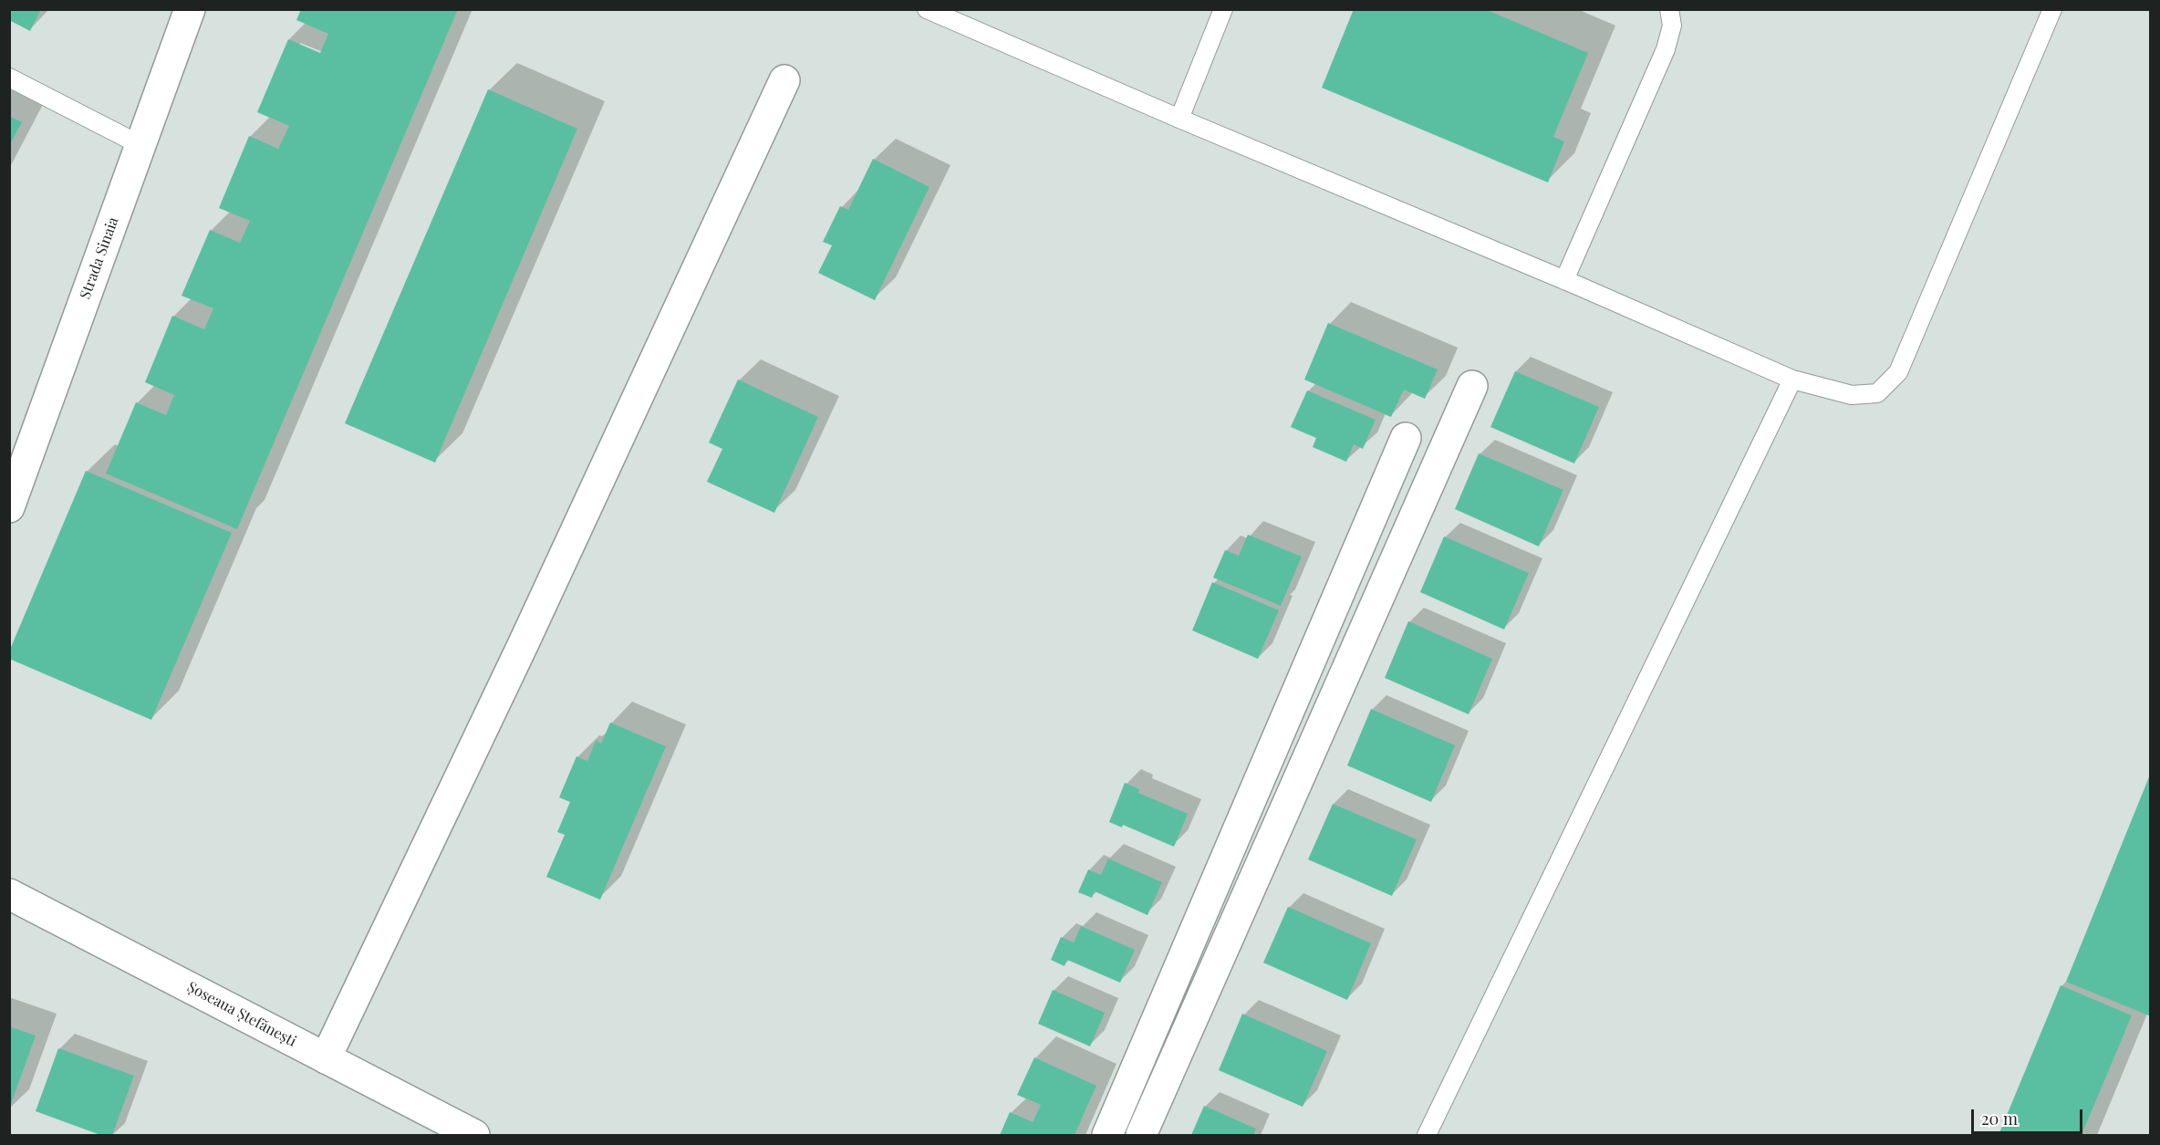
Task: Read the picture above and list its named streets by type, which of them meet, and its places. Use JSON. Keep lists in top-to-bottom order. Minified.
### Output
{"streets":{"street":["Strada Sinaia","Șoseaua Ștefănești"]},"scale_bar":"20 m"}
